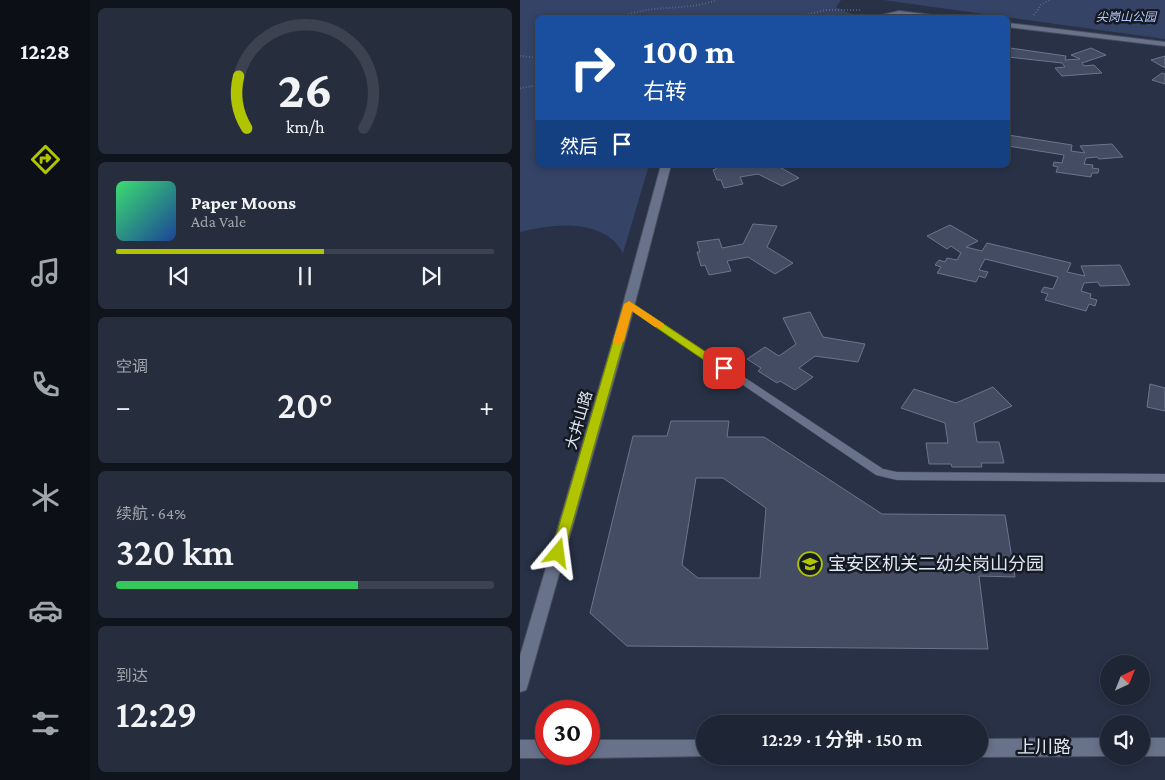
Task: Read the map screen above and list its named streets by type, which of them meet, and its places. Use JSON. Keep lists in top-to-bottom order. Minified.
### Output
{"streets":{"street":["大井山路","上川路"]},"parks":["尖岗山公园"],"places":{"school or university":["宝安区机关二幼尖岗山分园"]},"north":"top right","page":{"tabs":"12:28","turn":["100 m","右转"],"then":"然后","song":["Paper Moons","Ada Vale"],"tile":["空调",["续航 · 64%","320 km"],["到达","12:29"]],"heat":["−","20°","+"],"limit":"30","trip":"12:29 · 1 分钟 · 150 m","gauge":["26","km/h"]}}
